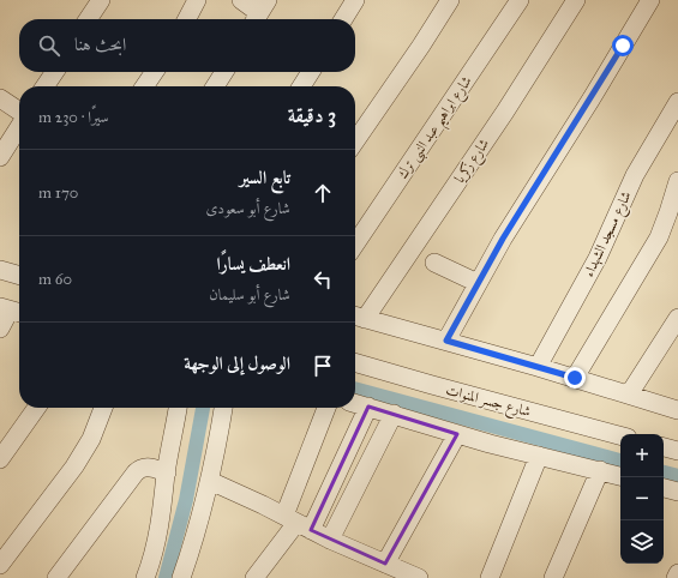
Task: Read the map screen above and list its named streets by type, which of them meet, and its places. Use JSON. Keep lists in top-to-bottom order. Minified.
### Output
{"streets":{"street":["شارع ابراهيم عبد النبى ترك","شارع زكريا","شارع مسجد الشهداء","شارع جسر المنوات"]},"page":{"search":"ابحث هنا","heading":["3 دقيقة","سيرًا · 230 m"],"list":[["تابع السير","شارع أبو سعودى","170 m"],["انعطف يسارًا","شارع أبو سليمان","60 m"],"الوصول إلى الوجهة"],"map_buttons":["+","−"]}}
